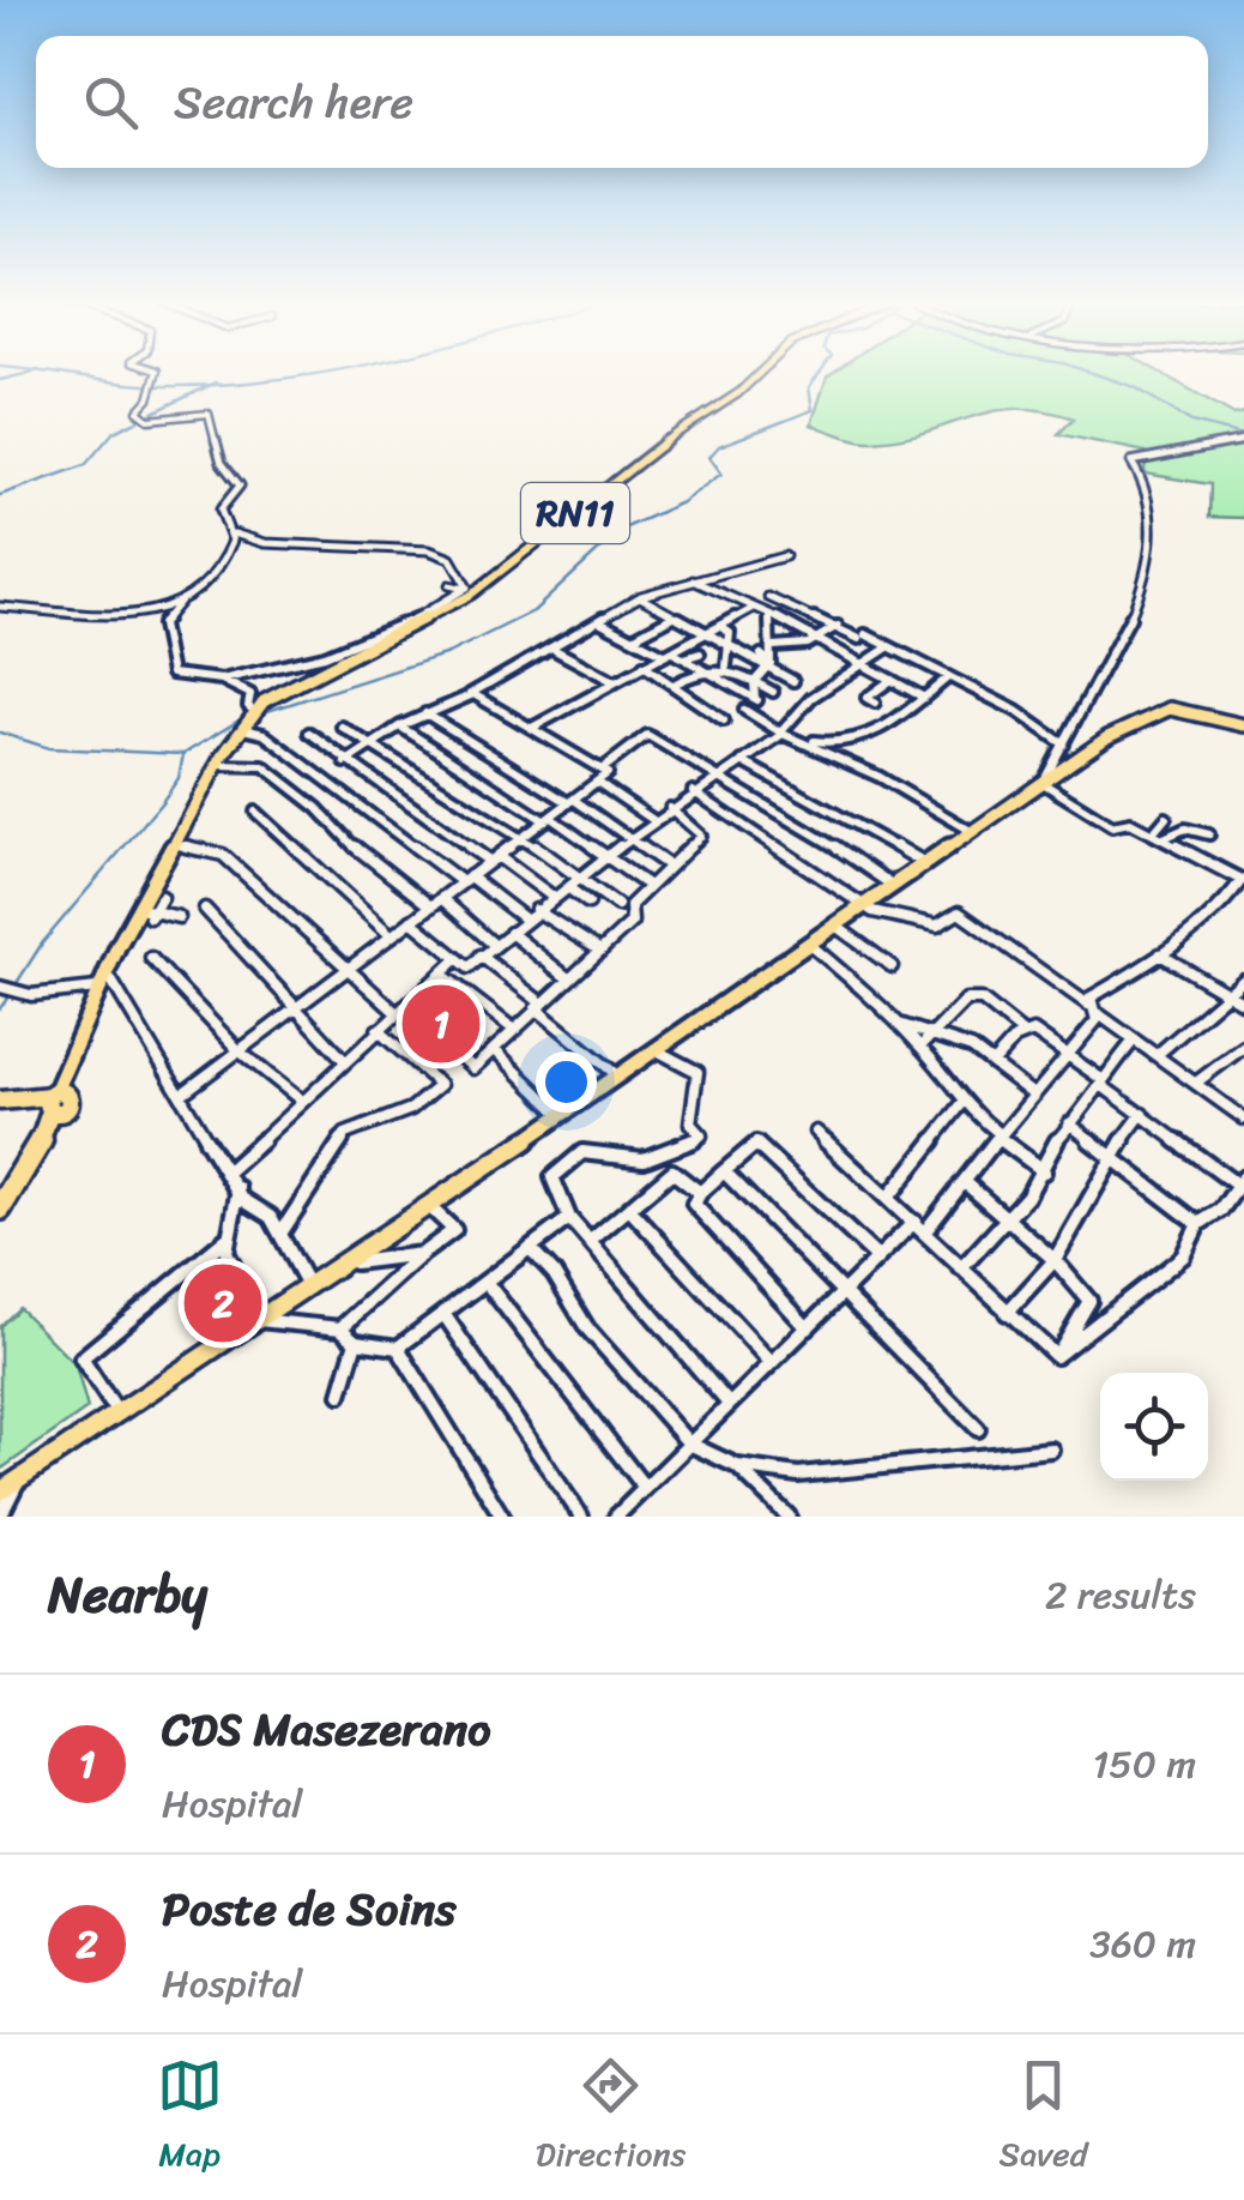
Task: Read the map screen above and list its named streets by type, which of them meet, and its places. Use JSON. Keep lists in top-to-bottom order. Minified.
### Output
{"streets":{"main road":["RN11"]},"page":{"search":"Search here","pins":["1","2"],"heading":["Nearby","2 results"],"list":[{"mark":"1","name":"CDS Masezerano","note":"Hospital","value":"150 m"},{"mark":"2","name":"Poste de Soins","note":"Hospital","value":"360 m"}],"nav":["Map","Directions","Saved"]}}
